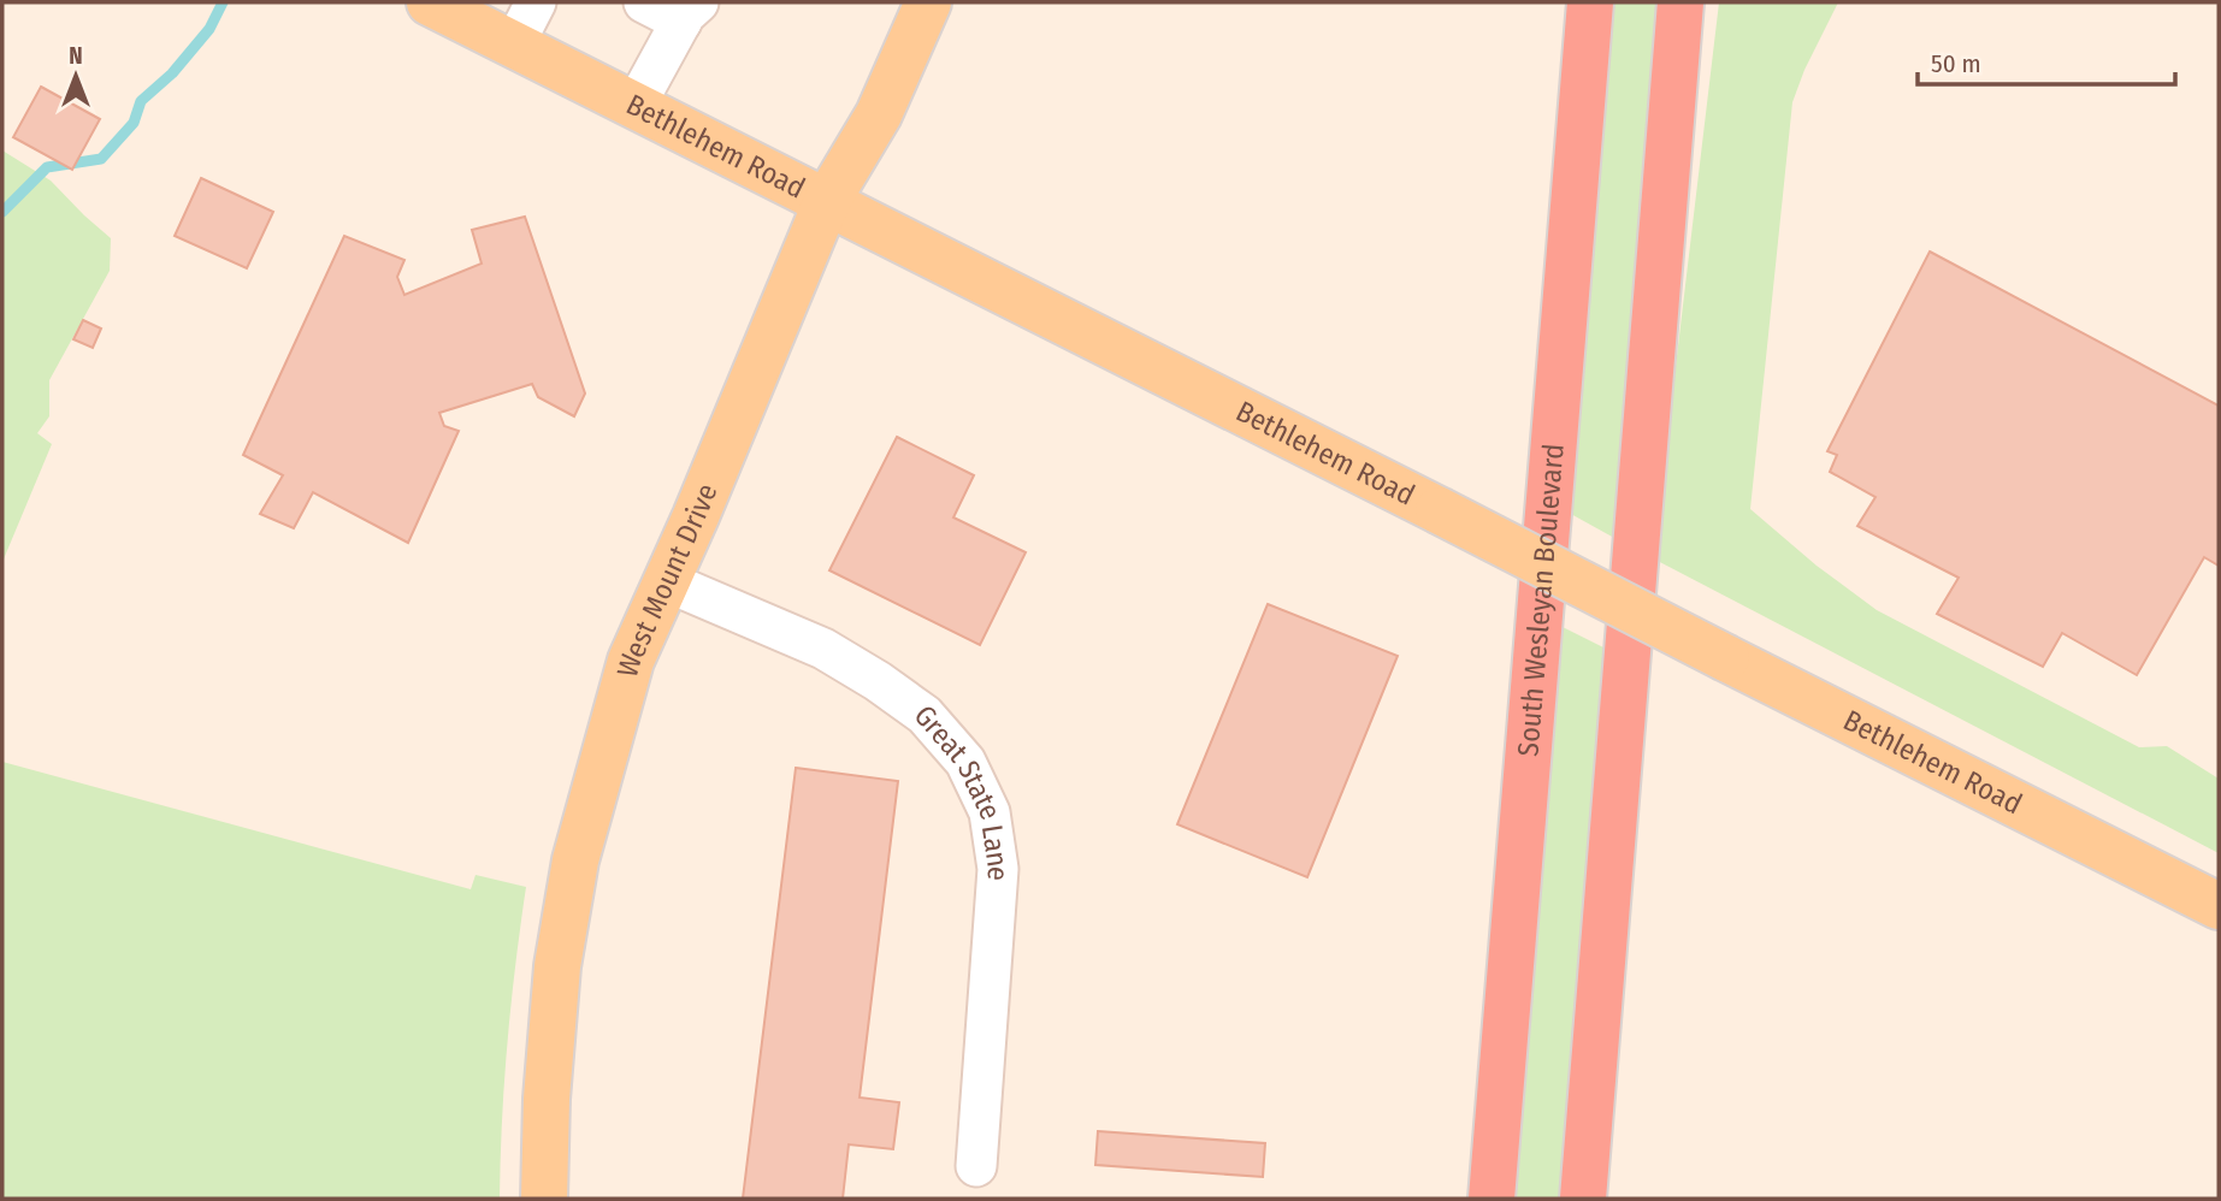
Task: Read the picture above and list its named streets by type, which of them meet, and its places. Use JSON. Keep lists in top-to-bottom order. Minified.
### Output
{"streets":{"highway":["South Wesleyan Boulevard"],"main road":["Bethlehem Road","West Mount Drive"],"street":["Great State Lane"]},"crossings":[["Bethlehem Road","West Mount Drive"],["West Mount Drive","Great State Lane"]],"scale_bar":"50 m","north":"top"}
